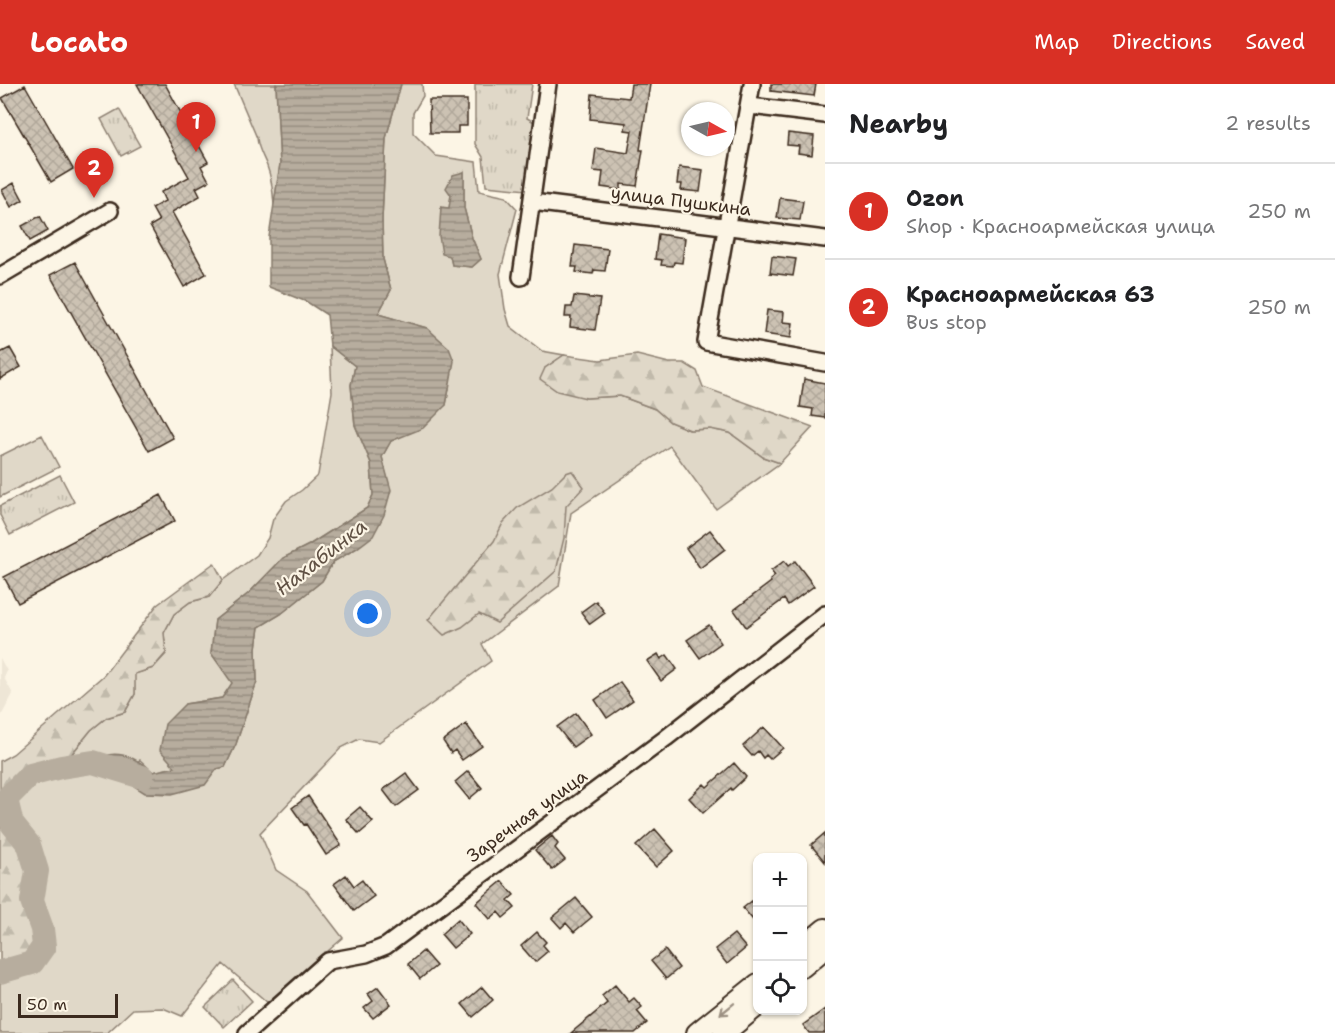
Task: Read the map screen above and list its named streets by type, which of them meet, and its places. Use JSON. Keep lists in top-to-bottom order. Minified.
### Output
{"streets":{"street":["улица Пушкина","Заречная улица"]},"water":["Нахабинка"],"scale_bar":"50 m","north":"right","page":{"header":"Locato","nav":["Map","Directions","Saved"],"heading":["Nearby","2 results"],"pins":["1","2"],"list":[{"mark":"1","name":"Ozon","note":"Shop · Красноармейская улица","value":"250 m"},{"mark":"2","name":"Красноармейская 63","note":"Bus stop","value":"250 m"}],"map_buttons":["+","−"],"scale":"50 m"}}
